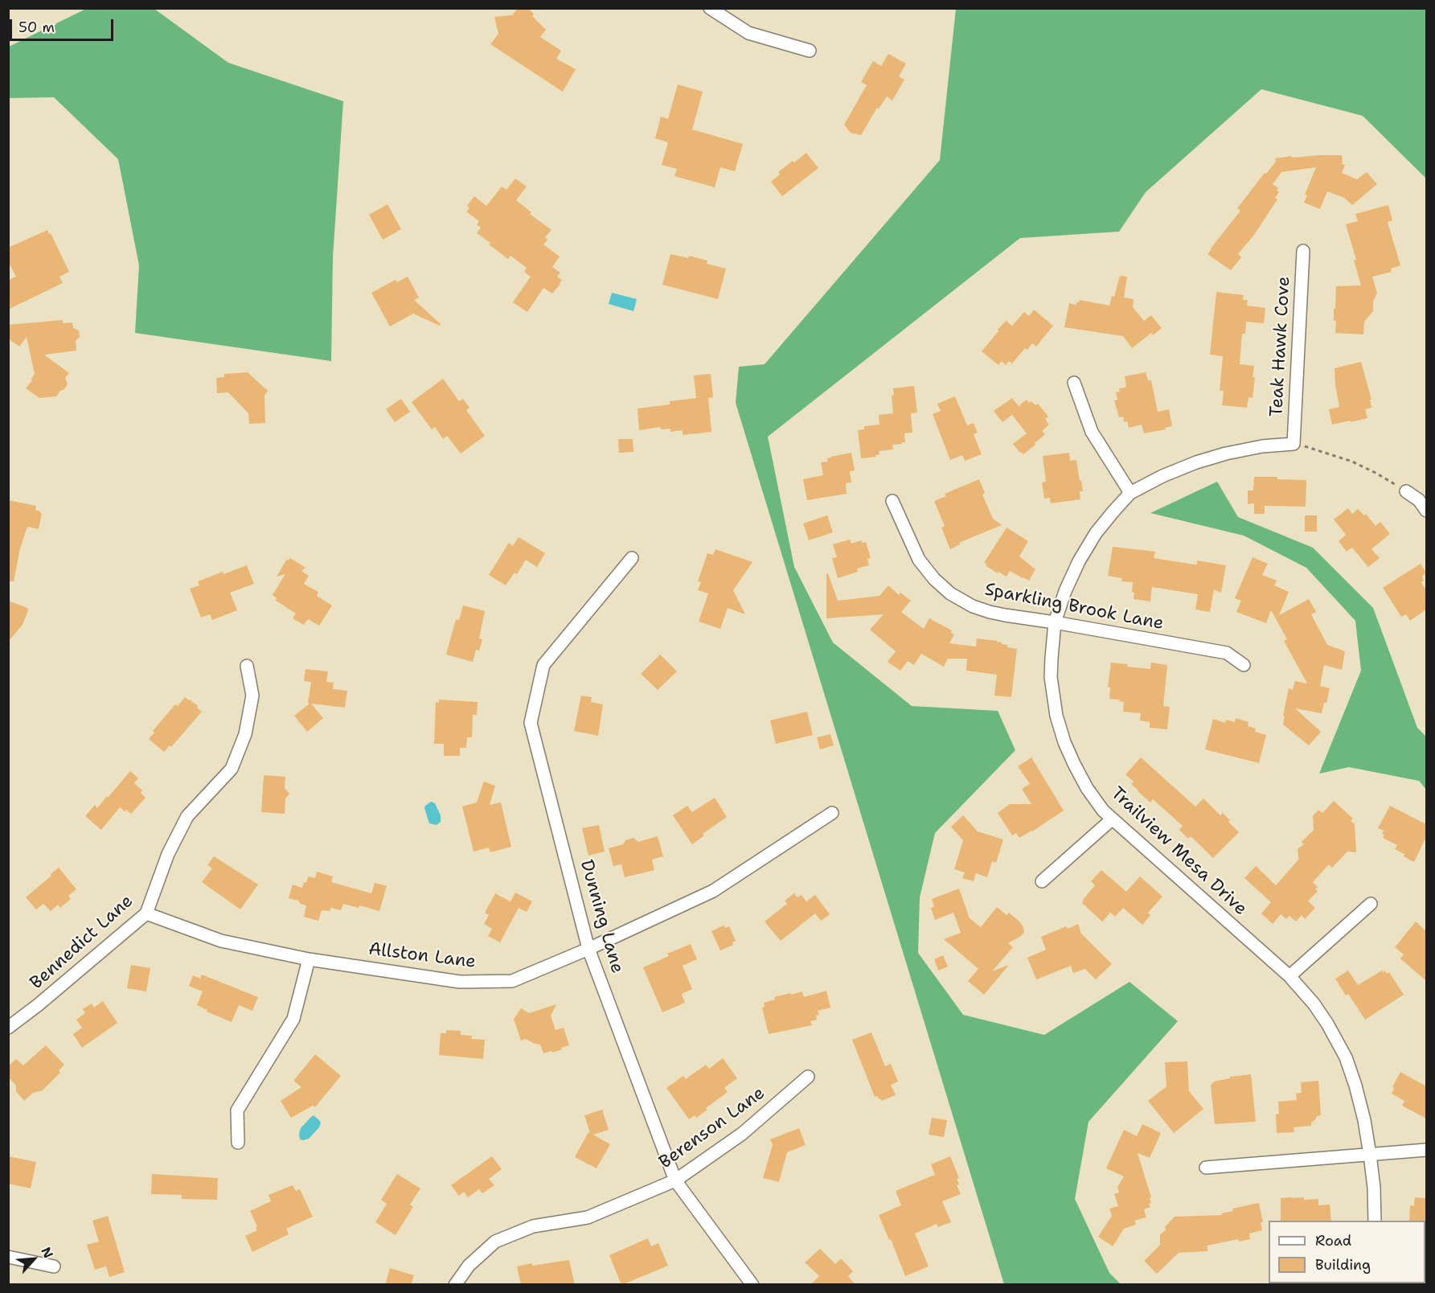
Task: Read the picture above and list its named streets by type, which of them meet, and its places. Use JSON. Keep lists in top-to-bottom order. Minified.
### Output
{"streets":{"street":["Teak Hawk Cove","Sparkling Brook Lane","Trailview Mesa Drive","Dunning Lane","Bennedict Lane","Allston Lane","Berenson Lane"]},"crossings":[["Teak Hawk Cove","Trailview Mesa Drive"],["Sparkling Brook Lane","Trailview Mesa Drive"],["Dunning Lane","Allston Lane"],["Dunning Lane","Berenson Lane"],["Bennedict Lane","Allston Lane"]],"legend":["Road","Building"],"scale_bar":"50 m","north":"top right"}
